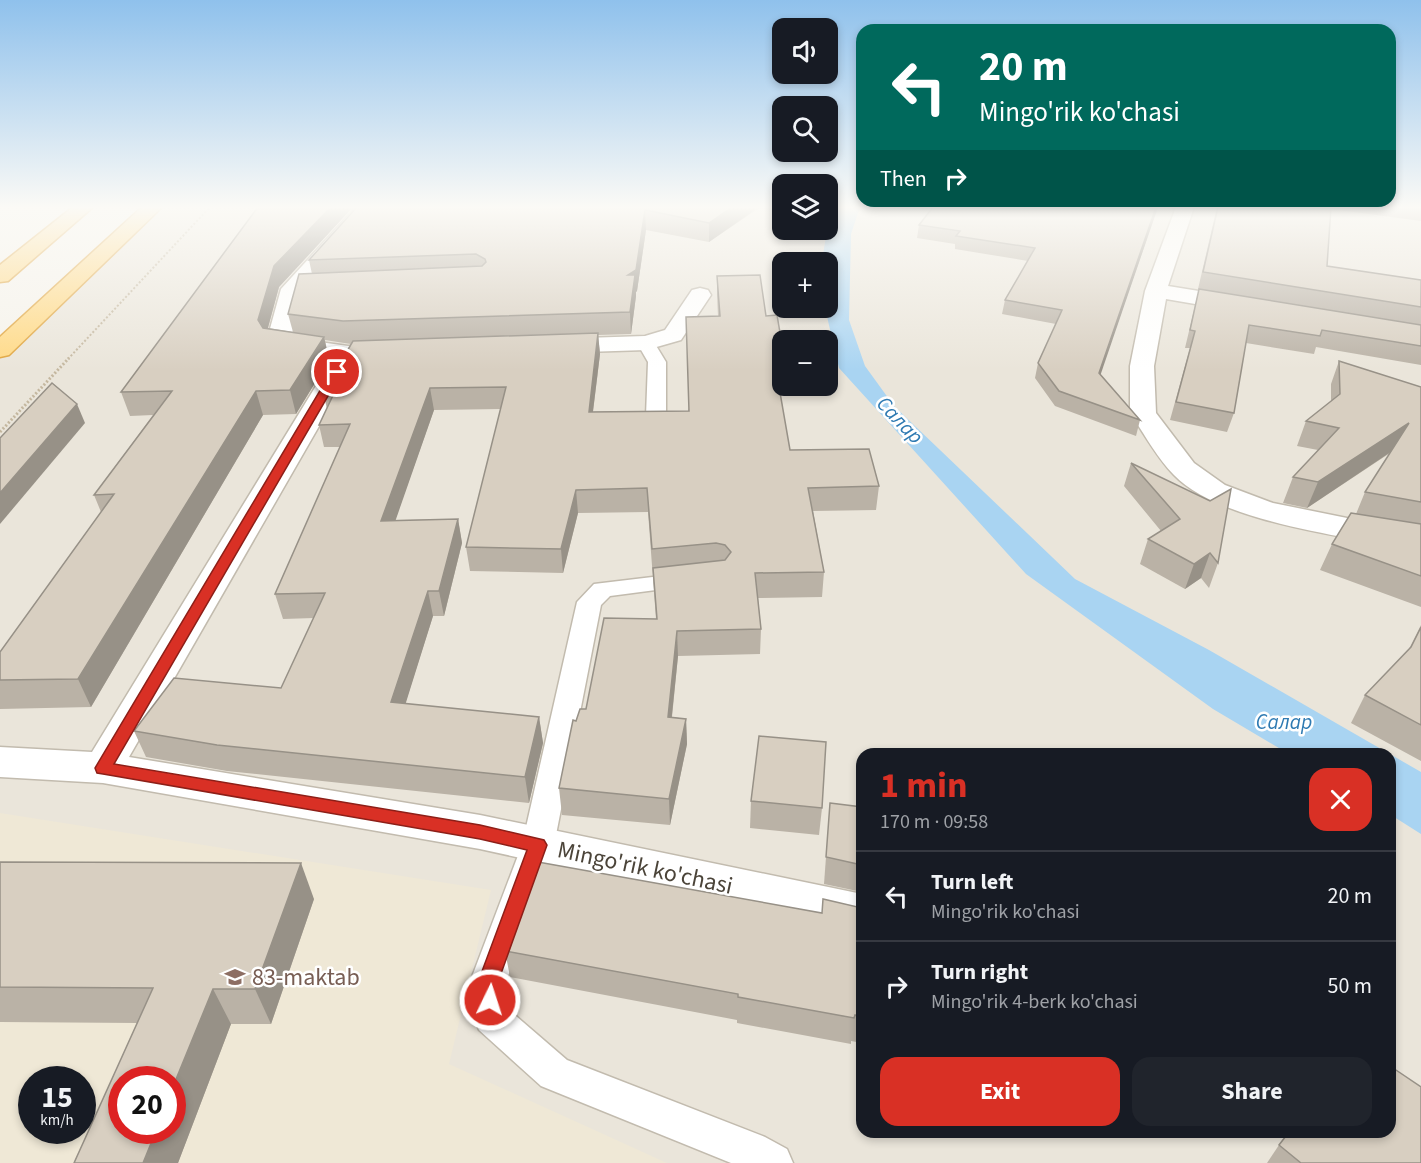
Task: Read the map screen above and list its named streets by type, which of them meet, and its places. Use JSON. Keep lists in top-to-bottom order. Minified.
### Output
{"streets":{"street":["Mingo'rik ko'chasi"]},"water":["Салар"],"places":{"school or university":["83-maktab"]},"page":{"map_buttons":["+","−"],"turn":["20 m","Mingo'rik ko'chasi"],"then":"Then","heading":["1 min","170 m · 09:58"],"list":[{"name":"Turn left","note":"Mingo'rik ko'chasi","value":"20 m"},{"name":"Turn right","note":"Mingo'rik 4-berk ko'chasi","value":"50 m"}],"buttons":["Exit","Share"],"speed":"15 km/h","limit":"20"}}
